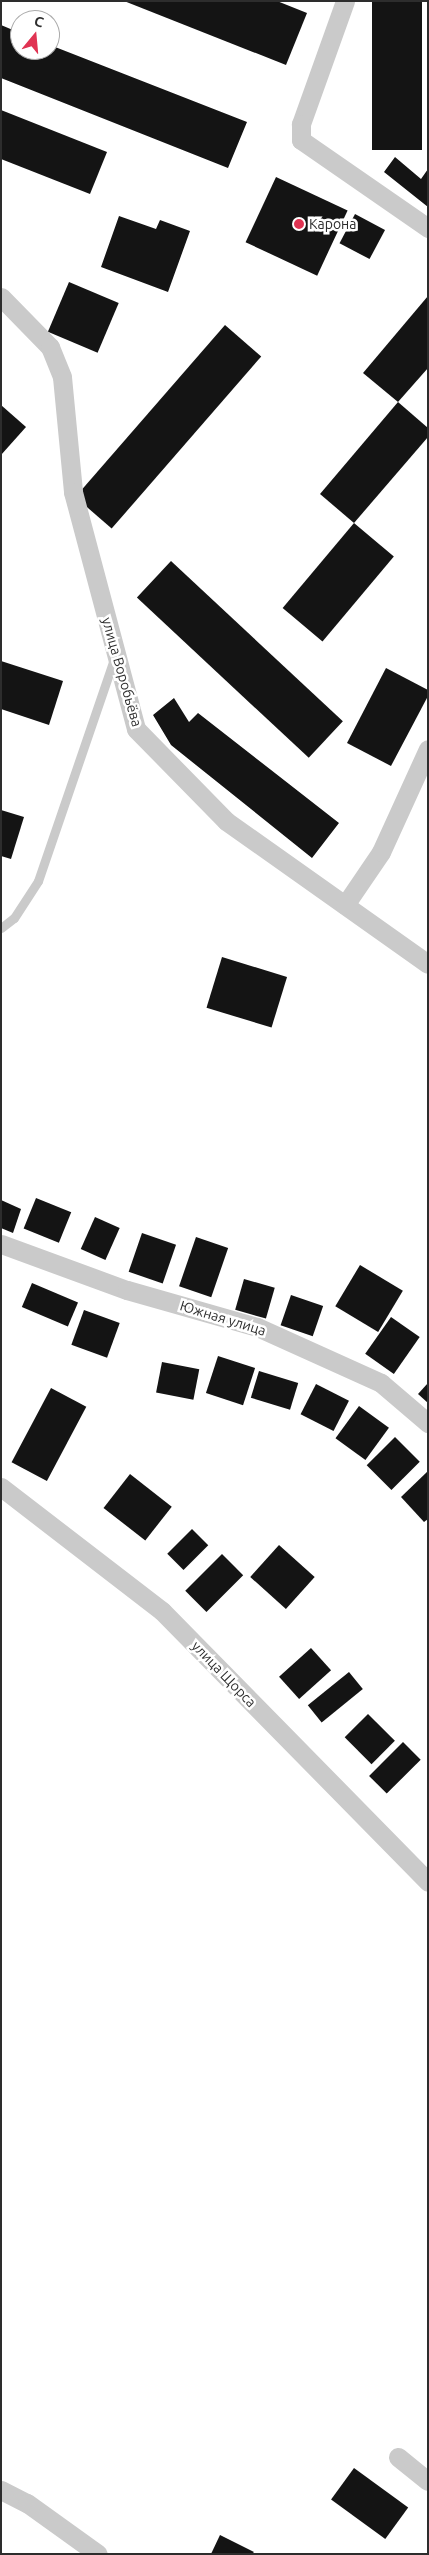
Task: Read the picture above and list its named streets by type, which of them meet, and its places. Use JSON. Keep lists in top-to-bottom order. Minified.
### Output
{"streets":{"street":["улица Воробьёва","Южная улица","улица Щорса"]},"places":["Карона"],"north":"top"}
